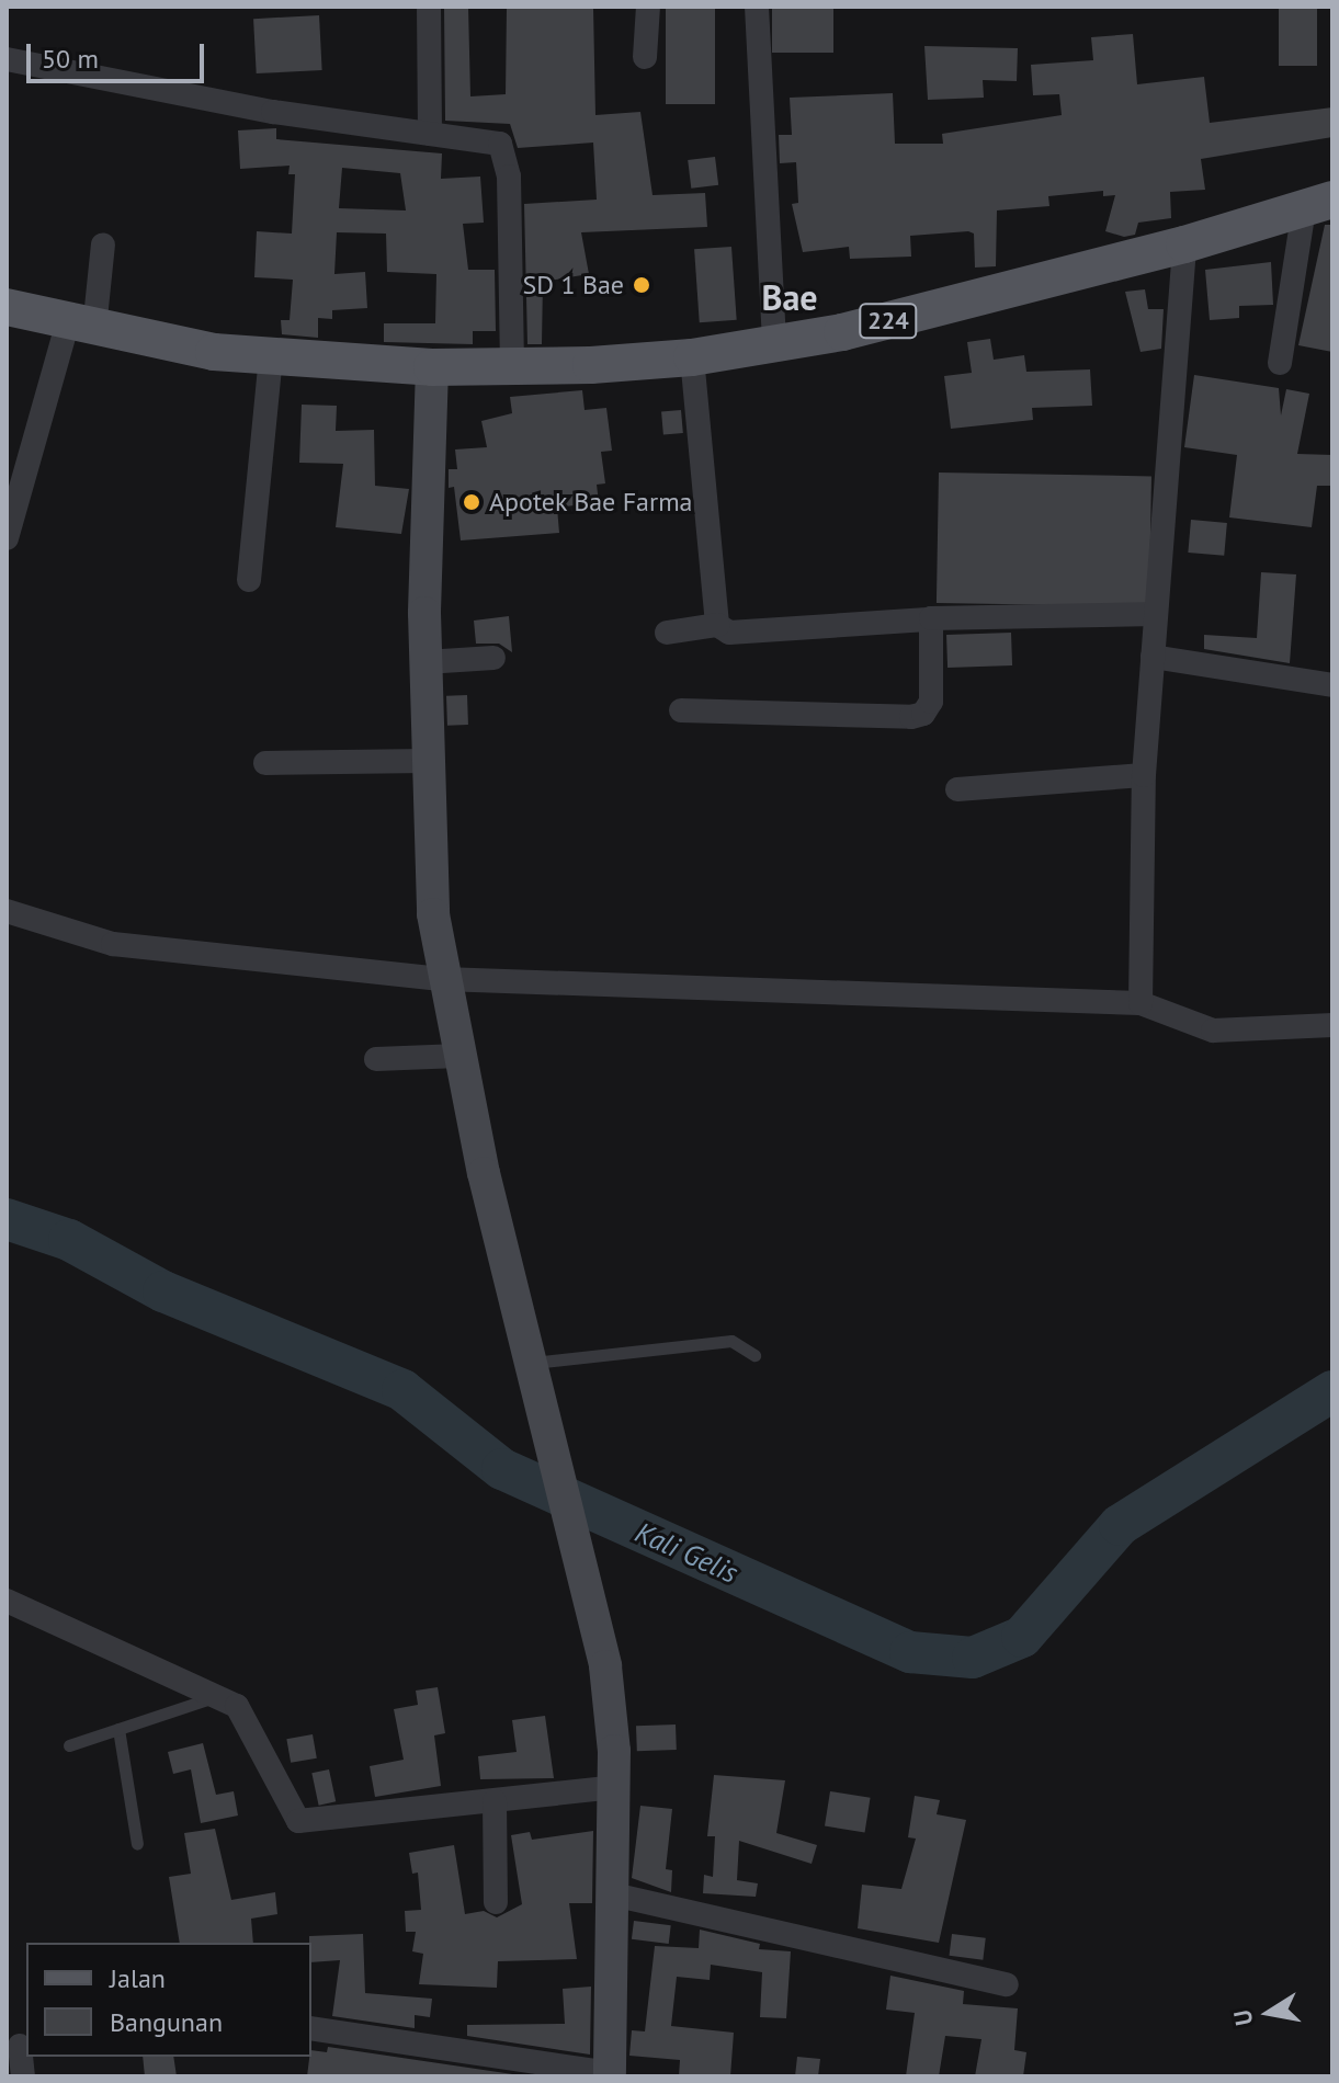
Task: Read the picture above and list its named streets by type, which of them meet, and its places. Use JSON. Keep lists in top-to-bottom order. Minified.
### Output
{"streets":{"main road":["224"]},"districts":["Bae"],"water":["Kali Gelis"],"places":["SD 1 Bae","Apotek Bae Farma"],"legend":["Jalan","Bangunan"],"scale_bar":"50 m","north":"left"}
